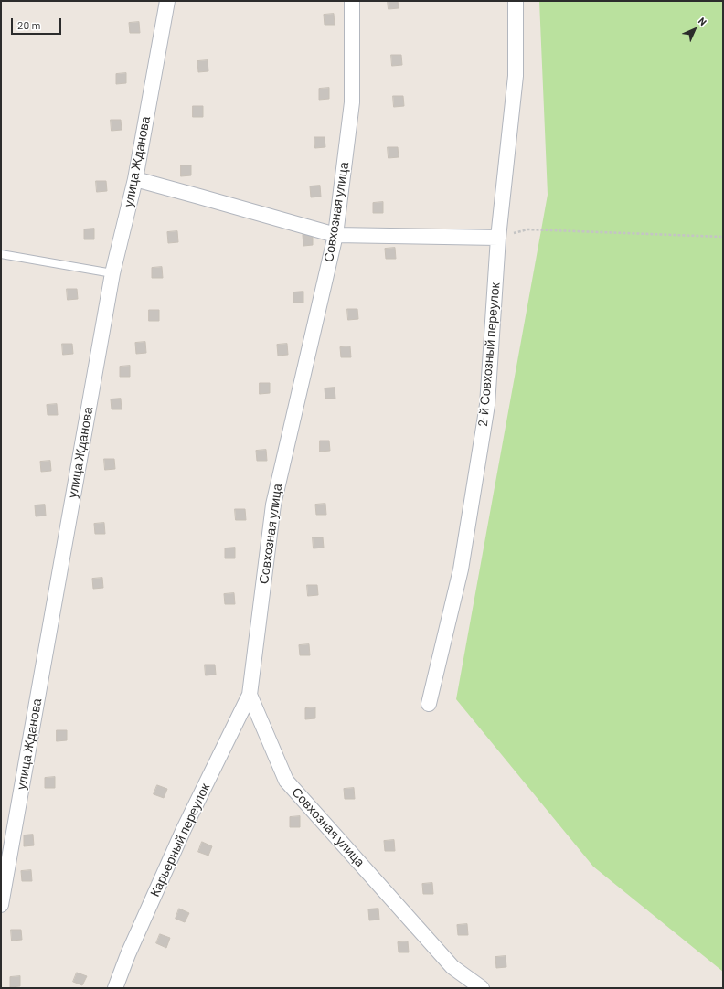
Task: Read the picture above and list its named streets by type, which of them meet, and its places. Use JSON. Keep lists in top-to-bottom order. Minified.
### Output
{"streets":{"street":["улица Жданова","Совхозная улица","2-й Совхозный переулок","Карьерный переулок"]},"crossings":[["Совхозная улица","Карьерный переулок"]],"scale_bar":"20 m","north":"top right"}
